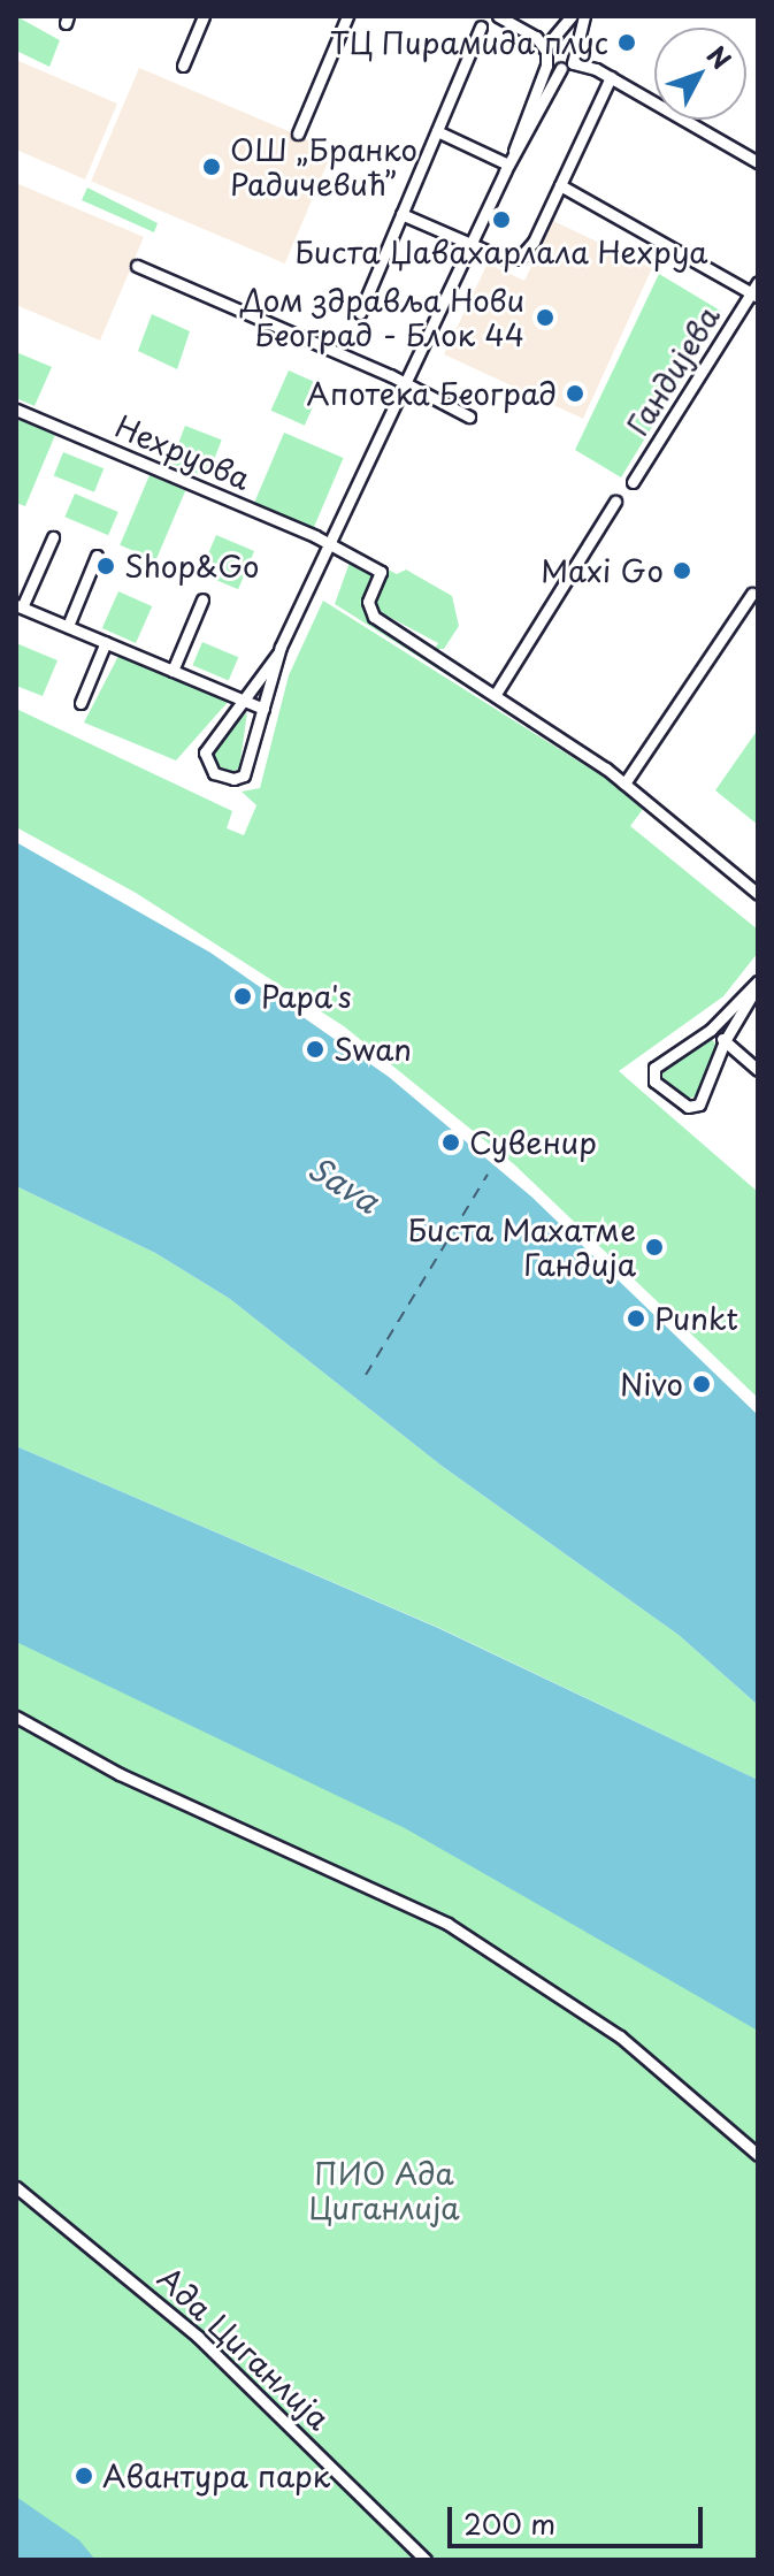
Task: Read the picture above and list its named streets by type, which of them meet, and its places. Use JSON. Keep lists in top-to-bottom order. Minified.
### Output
{"streets":{"street":["Гандијева","Нехруова","Ада Циганлија"]},"water":["Sava"],"parks":["ПИО Ада Циганлија"],"places":["ТЦ Пирамида плус","ОШ „Бранко Радичевић”","Биста Џавахарлала Нехруа","Дом здравља Нови Београд - Блок 44","Апотека Београд","Shop&Go","Maxi Go","Papa's","Swan","Сувенир","Биста Махатме Гандија","Punkt","Nivo","Авантура парк"],"scale_bar":"200 m","north":"top right"}
